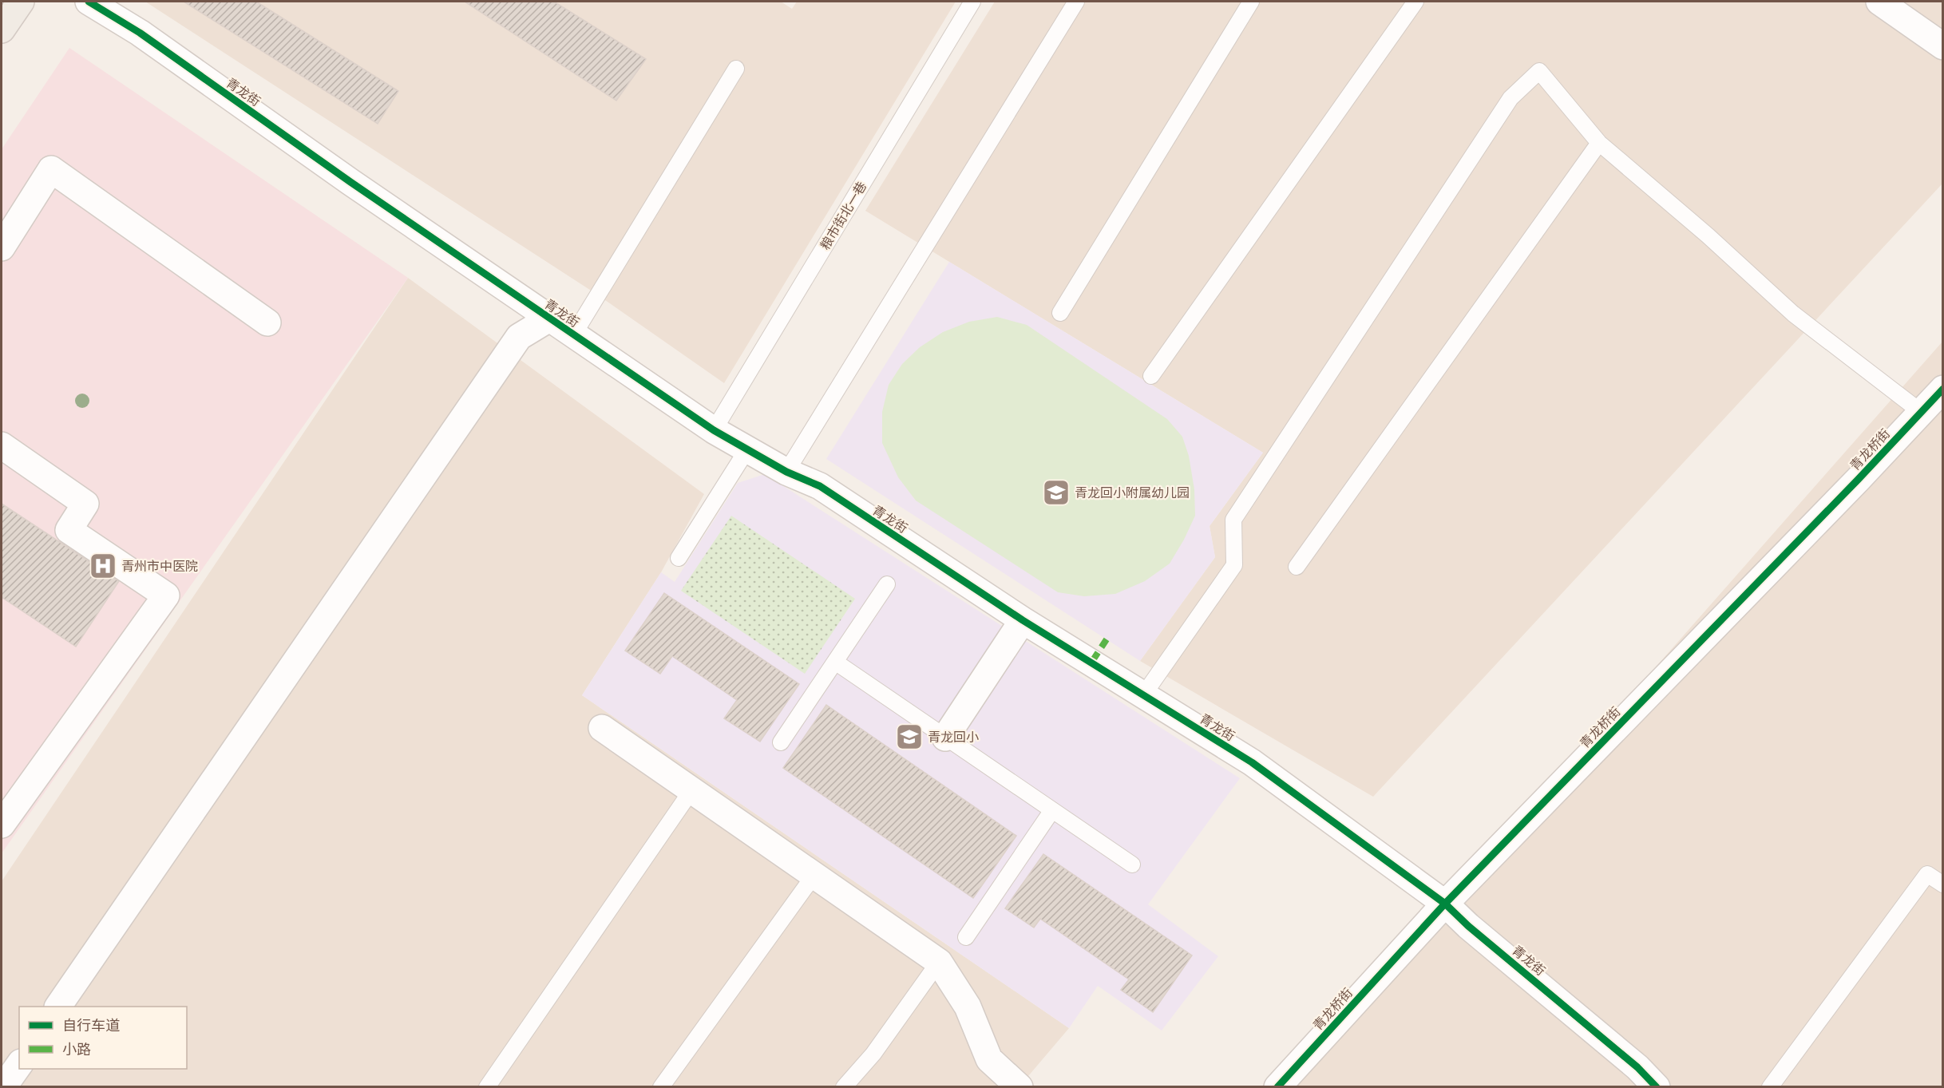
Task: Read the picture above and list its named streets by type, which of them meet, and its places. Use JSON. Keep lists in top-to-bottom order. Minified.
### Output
{"streets":{"street":["青龙街","青龙桥街"],"lane":["粮市街北一巷"]},"crossings":[["青龙街","粮市街北一巷"],["青龙街","青龙桥街"]],"places":{"school or university":["青龙回小附属幼儿园","青龙回小"],"hospital":["青州市中医院"]},"legend":["自行车道","小路"]}
